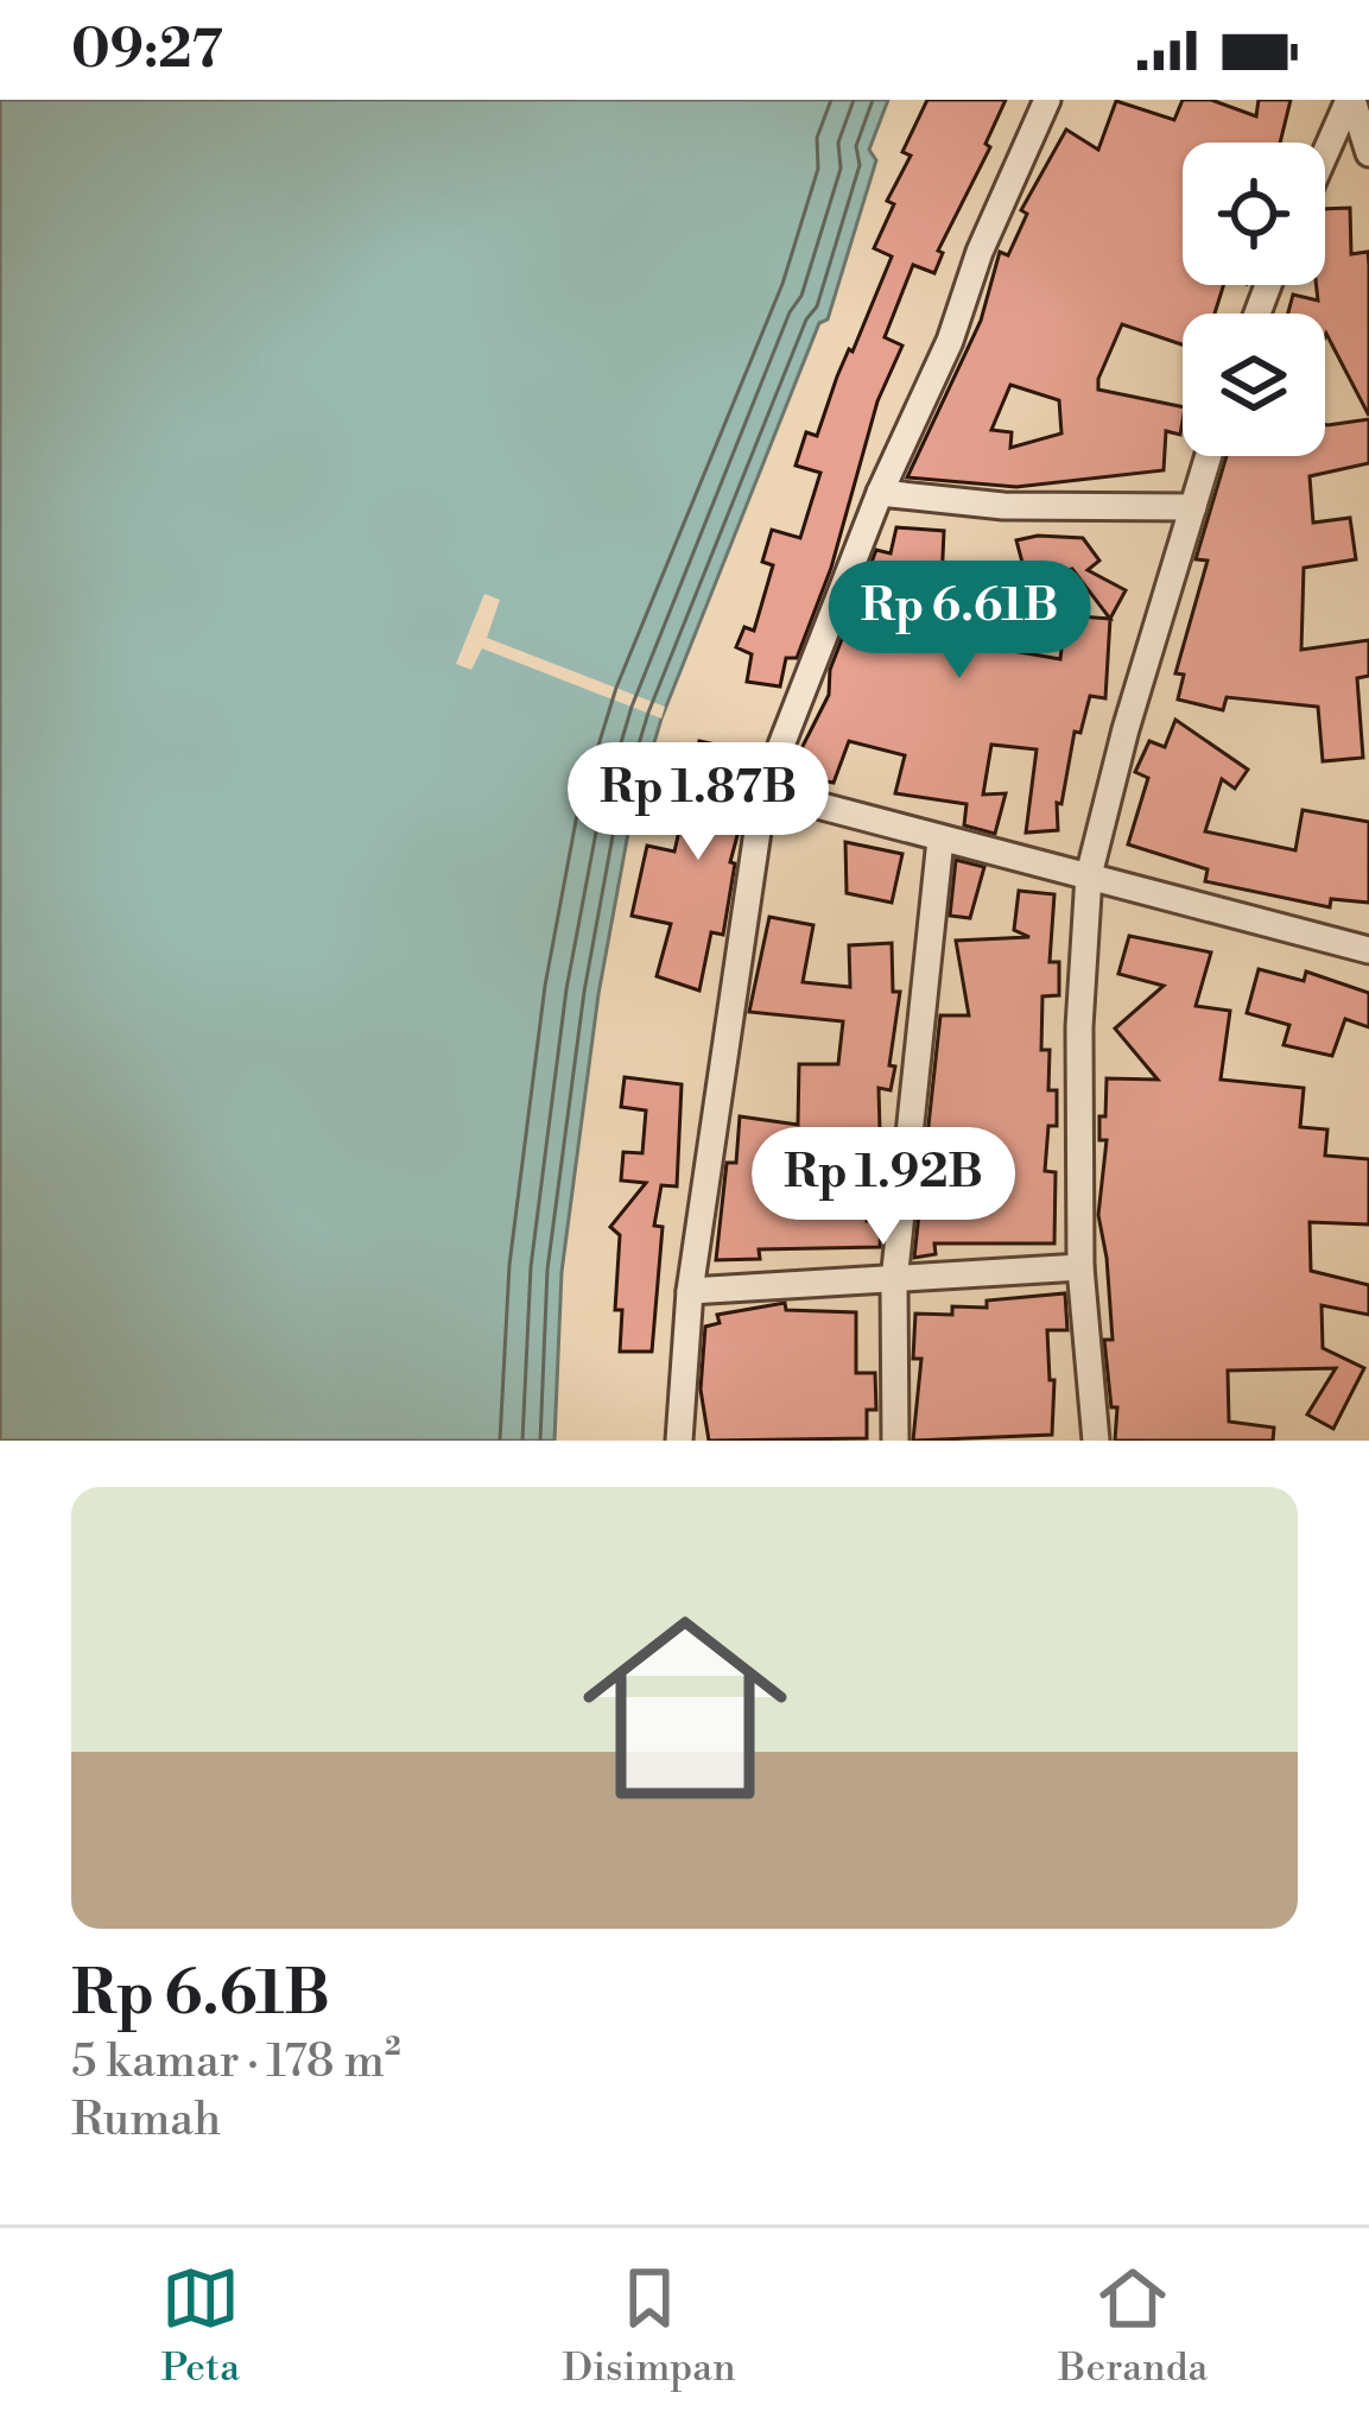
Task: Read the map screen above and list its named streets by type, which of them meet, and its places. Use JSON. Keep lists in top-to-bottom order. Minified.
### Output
{"page":{"status":"09:27","price":["Rp 6.61B","Rp 1.87B","Rp 1.92B"],"list":[{"name":"Rp 6.61B","note":"5 kamar · 178 m² · Rumah"}],"tabs":["Peta","Disimpan","Beranda"]}}
